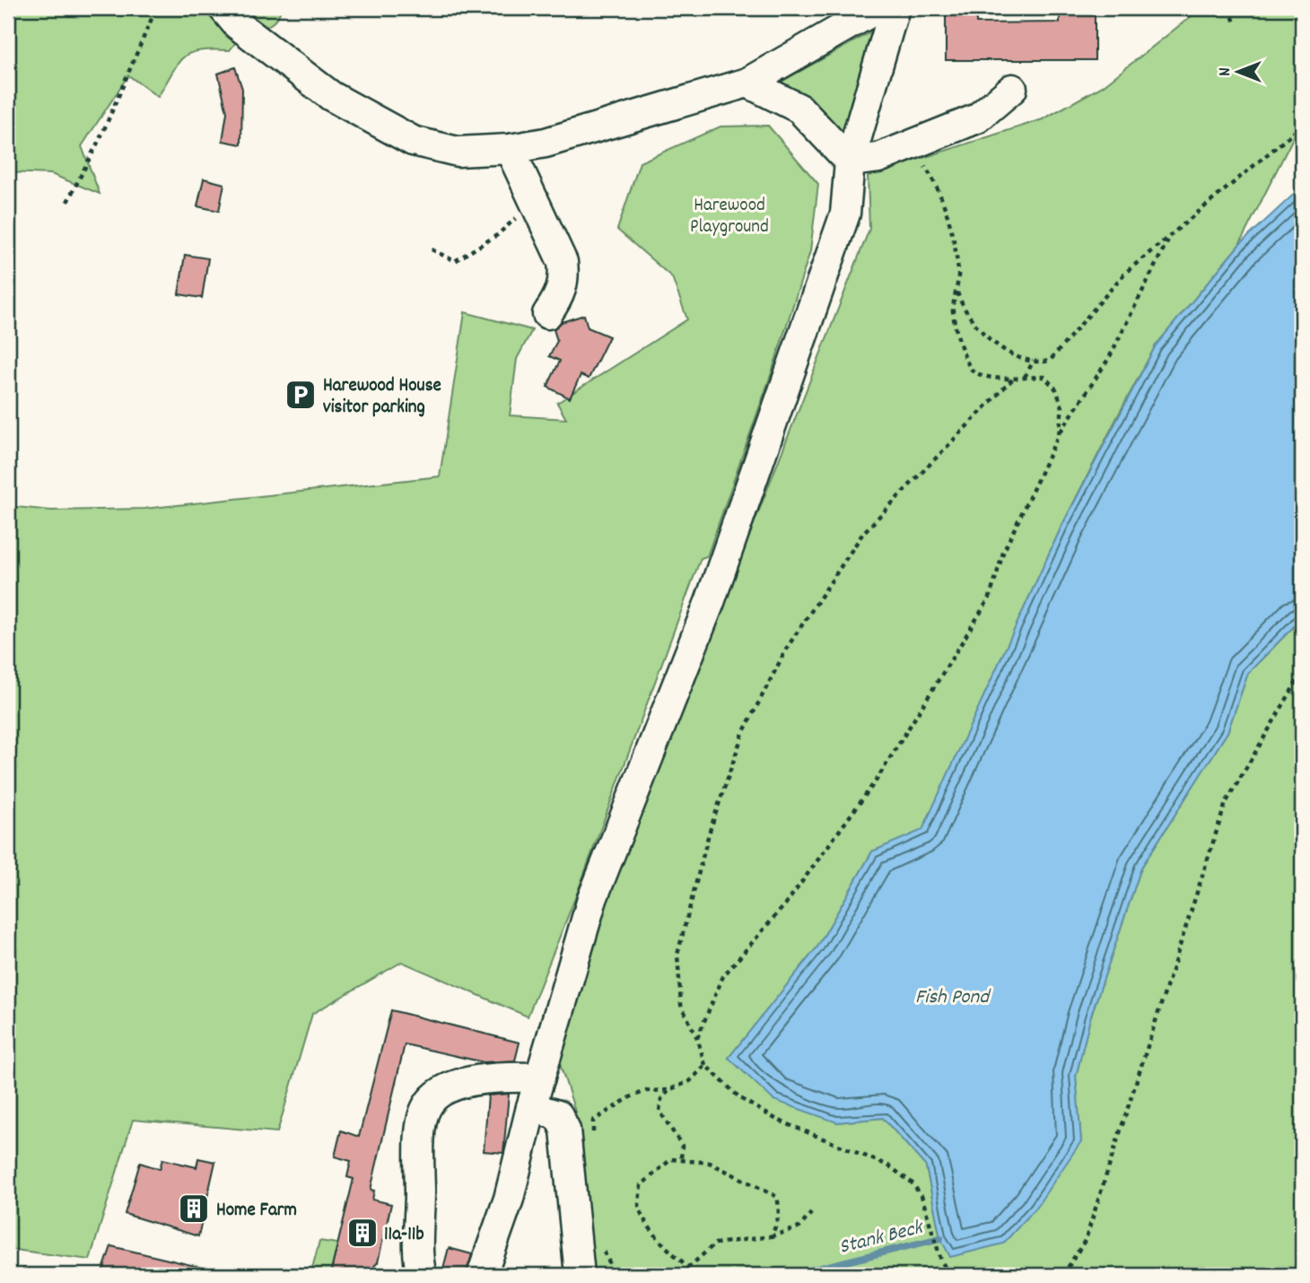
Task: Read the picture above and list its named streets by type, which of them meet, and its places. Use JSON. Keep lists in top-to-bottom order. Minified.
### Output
{"water":["Fish Pond","Stank Beck"],"parks":["Harewood Playground"],"places":{"parking":["Harewood House visitor parking"],"building":["Home Farm","11a-11b"]},"north":"left"}
